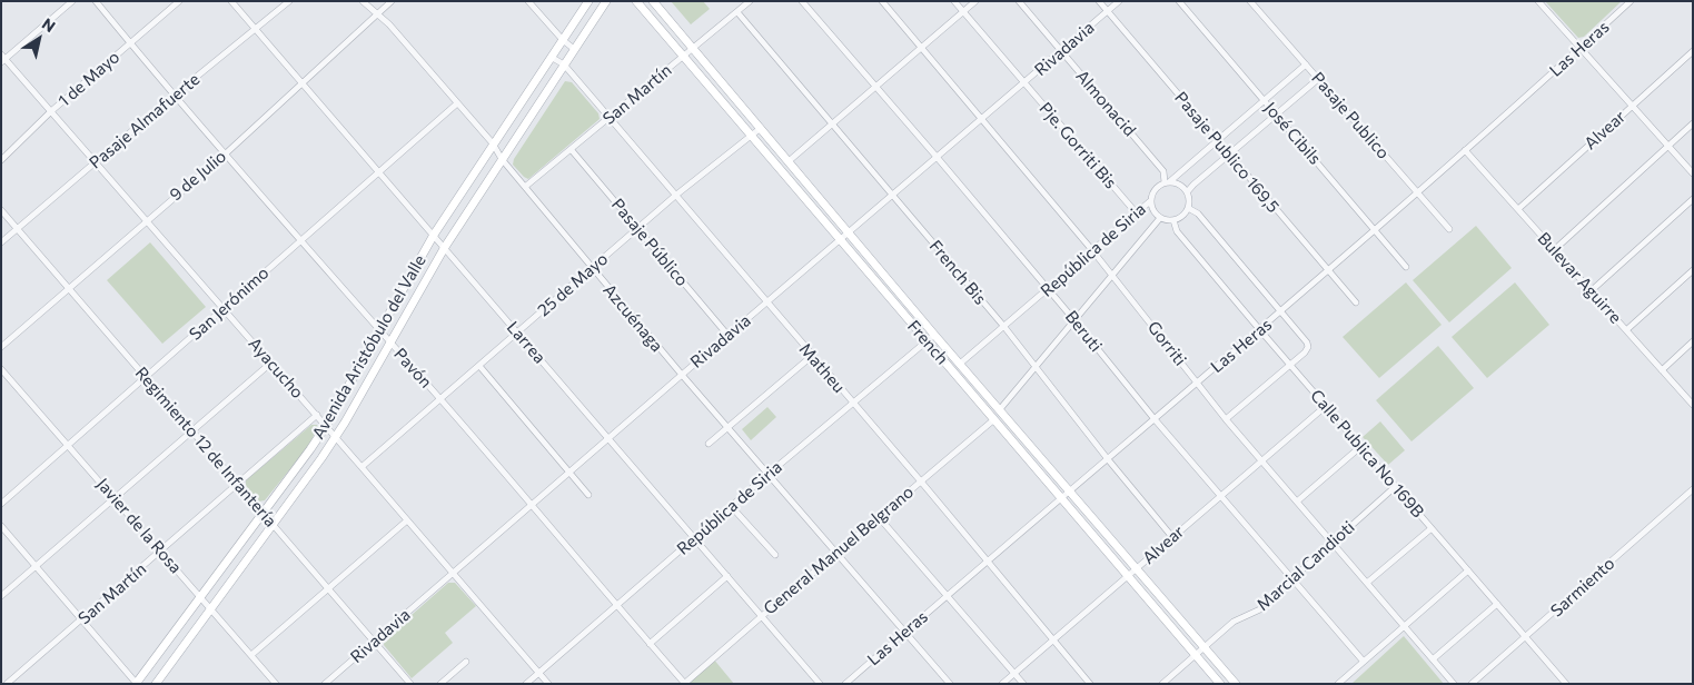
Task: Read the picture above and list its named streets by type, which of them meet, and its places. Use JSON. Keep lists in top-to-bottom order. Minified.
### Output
{"streets":{"main road":["French","Avenida Aristóbulo del Valle"],"street":["Rivadavia","Las Heras","1 de Mayo","San Martín","Almonacid","Pasaje Publico","Pasaje Almafuerte","Alvear","José Cibils","Pje. Gorriti Bis","Pasaje Publico 169,5","9 de Julio","Pasaje Público","República de Siria","French Bis","Bulevar Aguirre","25 de Mayo","San Jerónimo","Azcuénaga","Beruti","Larrea","Gorriti","Ayacucho","Pavón","Matheu","Regimiento 12 de Infantería","Calle Publica No 169B","Javier de la Rosa","General Manuel Belgrano","Marcial Candioti","Sarmiento"]},"crossings":[["Rivadavia","Almonacid"],["Rivadavia","Pje. Gorriti Bis"],["Rivadavia","Pasaje Publico 169,5"],["Rivadavia","Pasaje Público"],["Rivadavia","French Bis"],["Rivadavia","Azcuénaga"],["Rivadavia","Beruti"],["Rivadavia","Larrea"],["Rivadavia","French"],["Rivadavia","Gorriti"],["Rivadavia","Ayacucho"],["Rivadavia","Pavón"],["Rivadavia","Matheu"],["Rivadavia","Regimiento 12 de Infantería"],["Las Heras","Pasaje Publico"],["Las Heras","José Cibils"],["Las Heras","Pasaje Publico 169,5"],["Las Heras","French Bis"],["Las Heras","Bulevar Aguirre"],["Las Heras","Azcuénaga"],["Las Heras","Beruti"],["Las Heras","French"],["Las Heras","Gorriti"],["Las Heras","Matheu"],["Las Heras","Calle Publica No 169B"],["1 de Mayo","Ayacucho"],["1 de Mayo","Pavón"],["San Martín","Pasaje Público"],["San Martín","French Bis"],["San Martín","Azcuénaga"],["San Martín","French"],["San Martín","Ayacucho"],["San Martín","Matheu"],["San Martín","Regimiento 12 de Infantería"],["San Martín","Javier de la Rosa"],["Almonacid","República de Siria"],["Almonacid","Calle Publica No 169B"],["Pasaje Almafuerte","Larrea"],["Pasaje Almafuerte","Ayacucho"],["Pasaje Almafuerte","Pavón"],["Pasaje Almafuerte","Regimiento 12 de Infantería"],["Alvear","French Bis"],["Alvear","Bulevar Aguirre"],["Alvear","Beruti"],["Alvear","French"],["Alvear","Gorriti"],["Alvear","Matheu"],["Alvear","Calle Publica No 169B"],["Pje. Gorriti Bis","República de Siria"],["9 de Julio","Azcuénaga"],["9 de Julio","Larrea"],["9 de Julio","Ayacucho"],["9 de Julio","Pavón"],["9 de Julio","Regimiento 12 de Infantería"],["Pasaje Público","25 de Mayo"],["República de Siria","French Bis"],["República de Siria","Azcuénaga"],["República de Siria","Beruti"],["República de Siria","Larrea"],["República de Siria","French"],["República de Siria","Gorriti"],["República de Siria","Ayacucho"],["República de Siria","Pavón"],["República de Siria","Matheu"],["República de Siria","Calle Publica No 169B"],["25 de Mayo","Azcuénaga"],["25 de Mayo","Larrea"],["25 de Mayo","French"],["25 de Mayo","Ayacucho"],["25 de Mayo","Pavón"],["25 de Mayo","Matheu"],["San Jerónimo","Azcuénaga"],["San Jerónimo","Larrea"],["San Jerónimo","Ayacucho"],["San Jerónimo","Pavón"],["San Jerónimo","Regimiento 12 de Infantería"],["San Jerónimo","Javier de la Rosa"],["Azcuénaga","Avenida Aristóbulo del Valle"],["Azcuénaga","General Manuel Belgrano"],["Beruti","Marcial Candioti"],["Larrea","Avenida Aristóbulo del Valle"],["Larrea","General Manuel Belgrano"],["French","General Manuel Belgrano"],["French","Marcial Candioti"],["Gorriti","Marcial Candioti"],["Avenida Aristóbulo del Valle","Ayacucho"],["Avenida Aristóbulo del Valle","Pavón"],["Avenida Aristóbulo del Valle","Matheu"],["Avenida Aristóbulo del Valle","Regimiento 12 de Infantería"],["Avenida Aristóbulo del Valle","Javier de la Rosa"],["Pavón","General Manuel Belgrano"],["Matheu","General Manuel Belgrano"],["Calle Publica No 169B","Marcial Candioti"],["Calle Publica No 169B","Sarmiento"]],"north":"top right"}
